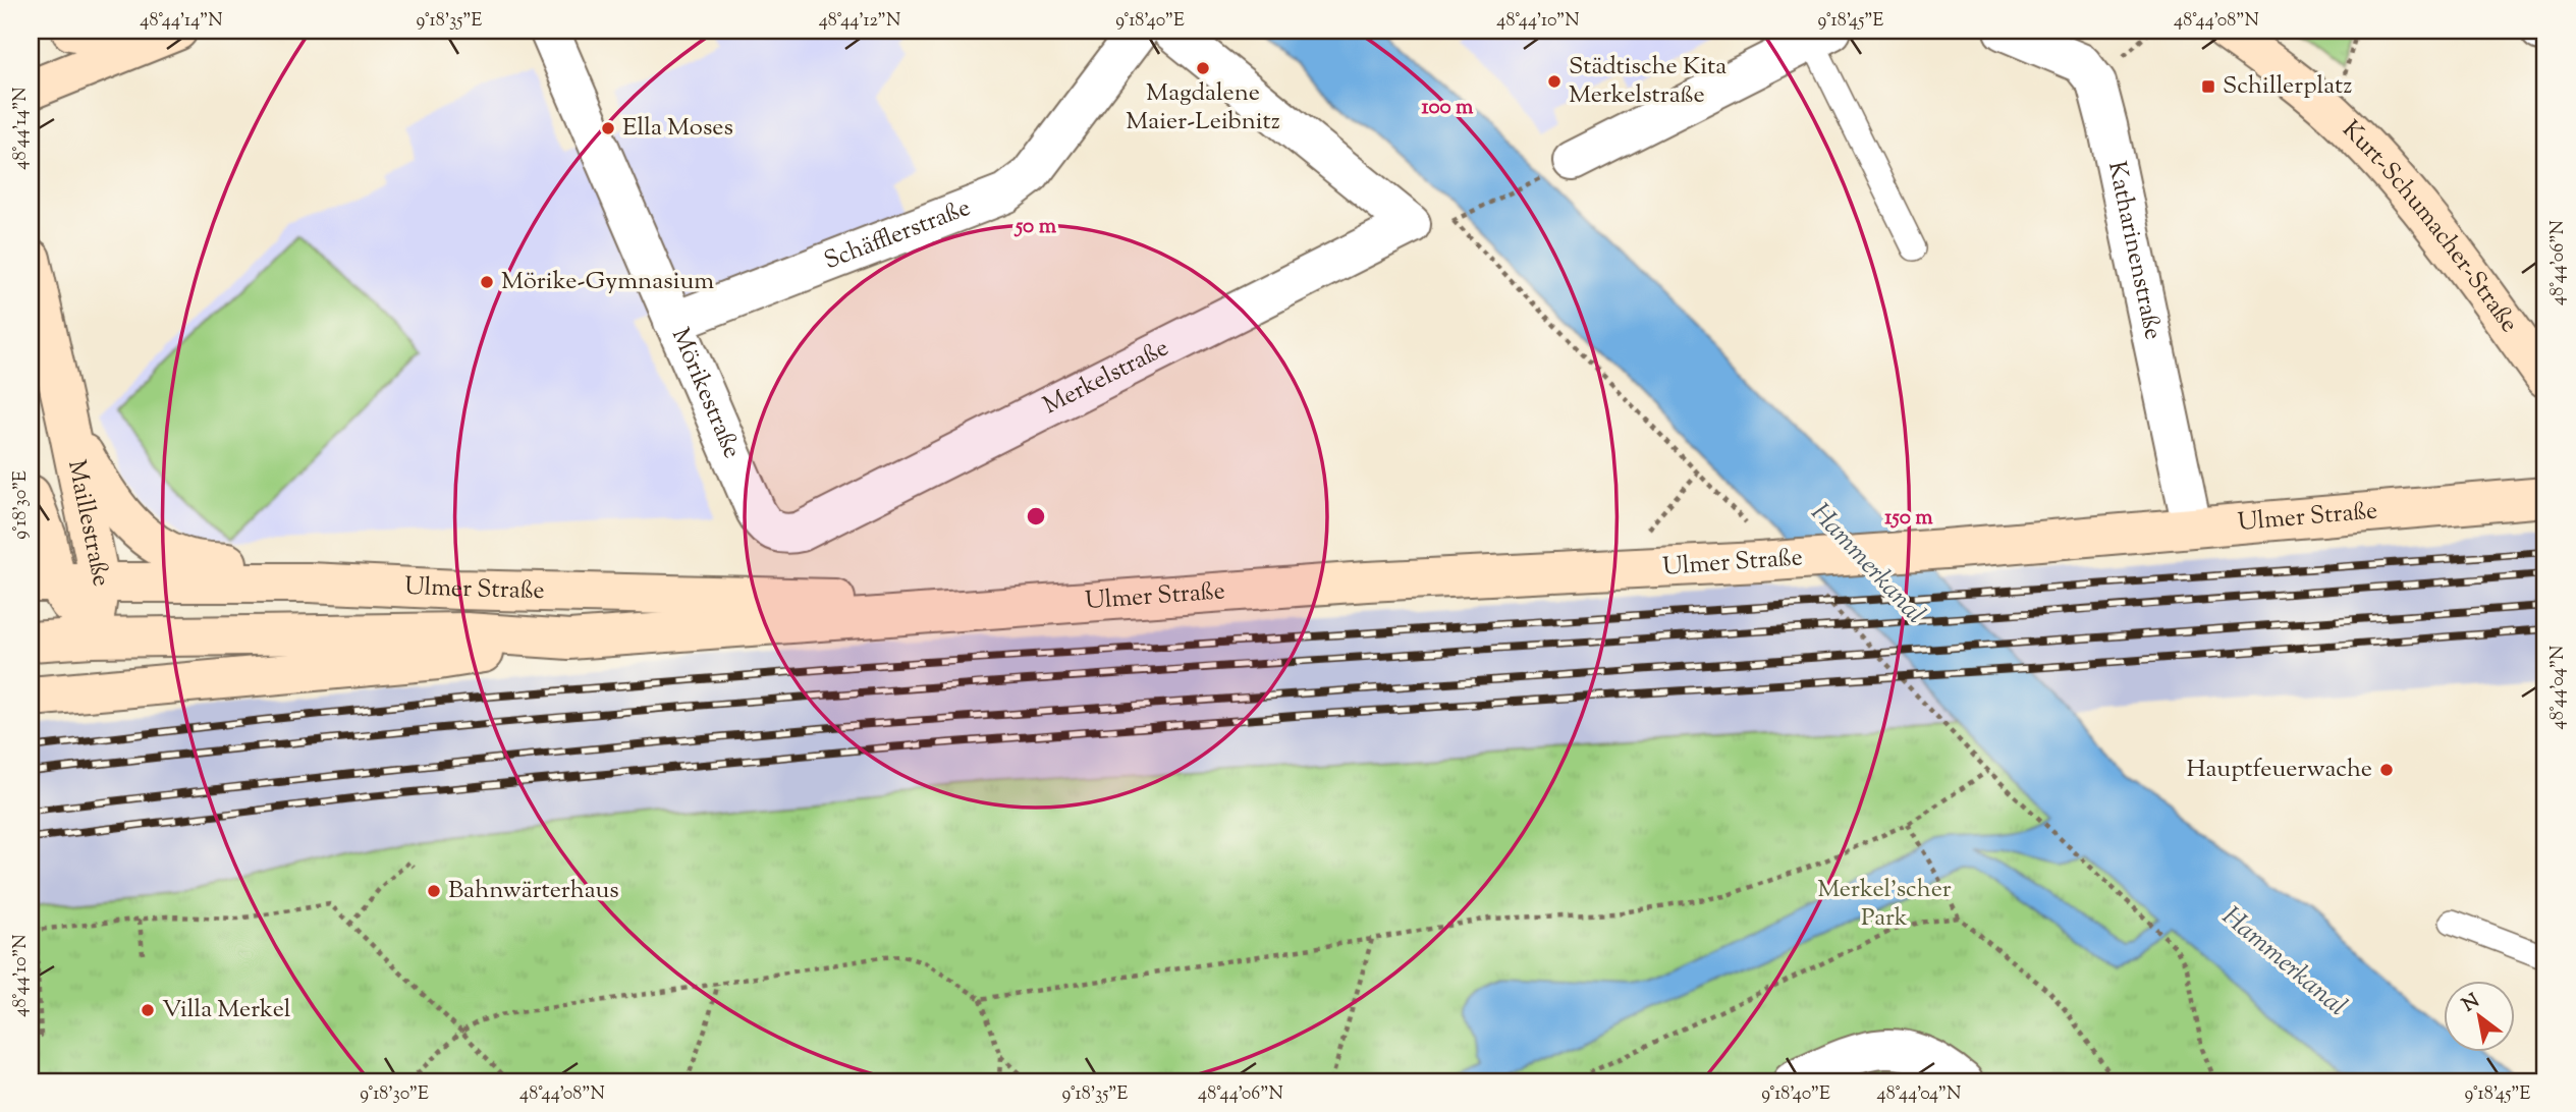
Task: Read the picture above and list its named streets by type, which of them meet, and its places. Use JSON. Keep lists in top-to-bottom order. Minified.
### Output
{"streets":{"main road":["Kurt-Schumacher-Straße","Ulmer Straße","Maillestraße"],"street":["Schäfflerstraße","Katharinenstraße","Merkelstraße","Mörikestraße"]},"crossings":[["Schäfflerstraße","Mörikestraße"],["Katharinenstraße","Ulmer Straße"],["Merkelstraße","Mörikestraße"],["Ulmer Straße","Maillestraße"]],"water":["Hammerkanal"],"parks":["Merkel'scher Park"],"places":{"other":["Magdalene Maier-Leibnitz","Städtische Kita Merkelstraße","Ella Moses","Mörike-Gymnasium","Hauptfeuerwache","Bahnwärterhaus","Villa Merkel"],"transit":["Schillerplatz"]},"north":"top left","coordinates":["48°44'14\"N","9°18'35\"E","48°44'12\"N","9°18'40\"E","48°44'10\"N","9°18'45\"E","48°44'08\"N","48°44'06\"N","9°18'30\"E","48°44'04\"N"],"rings":["100 m","50 m","150 m"]}
